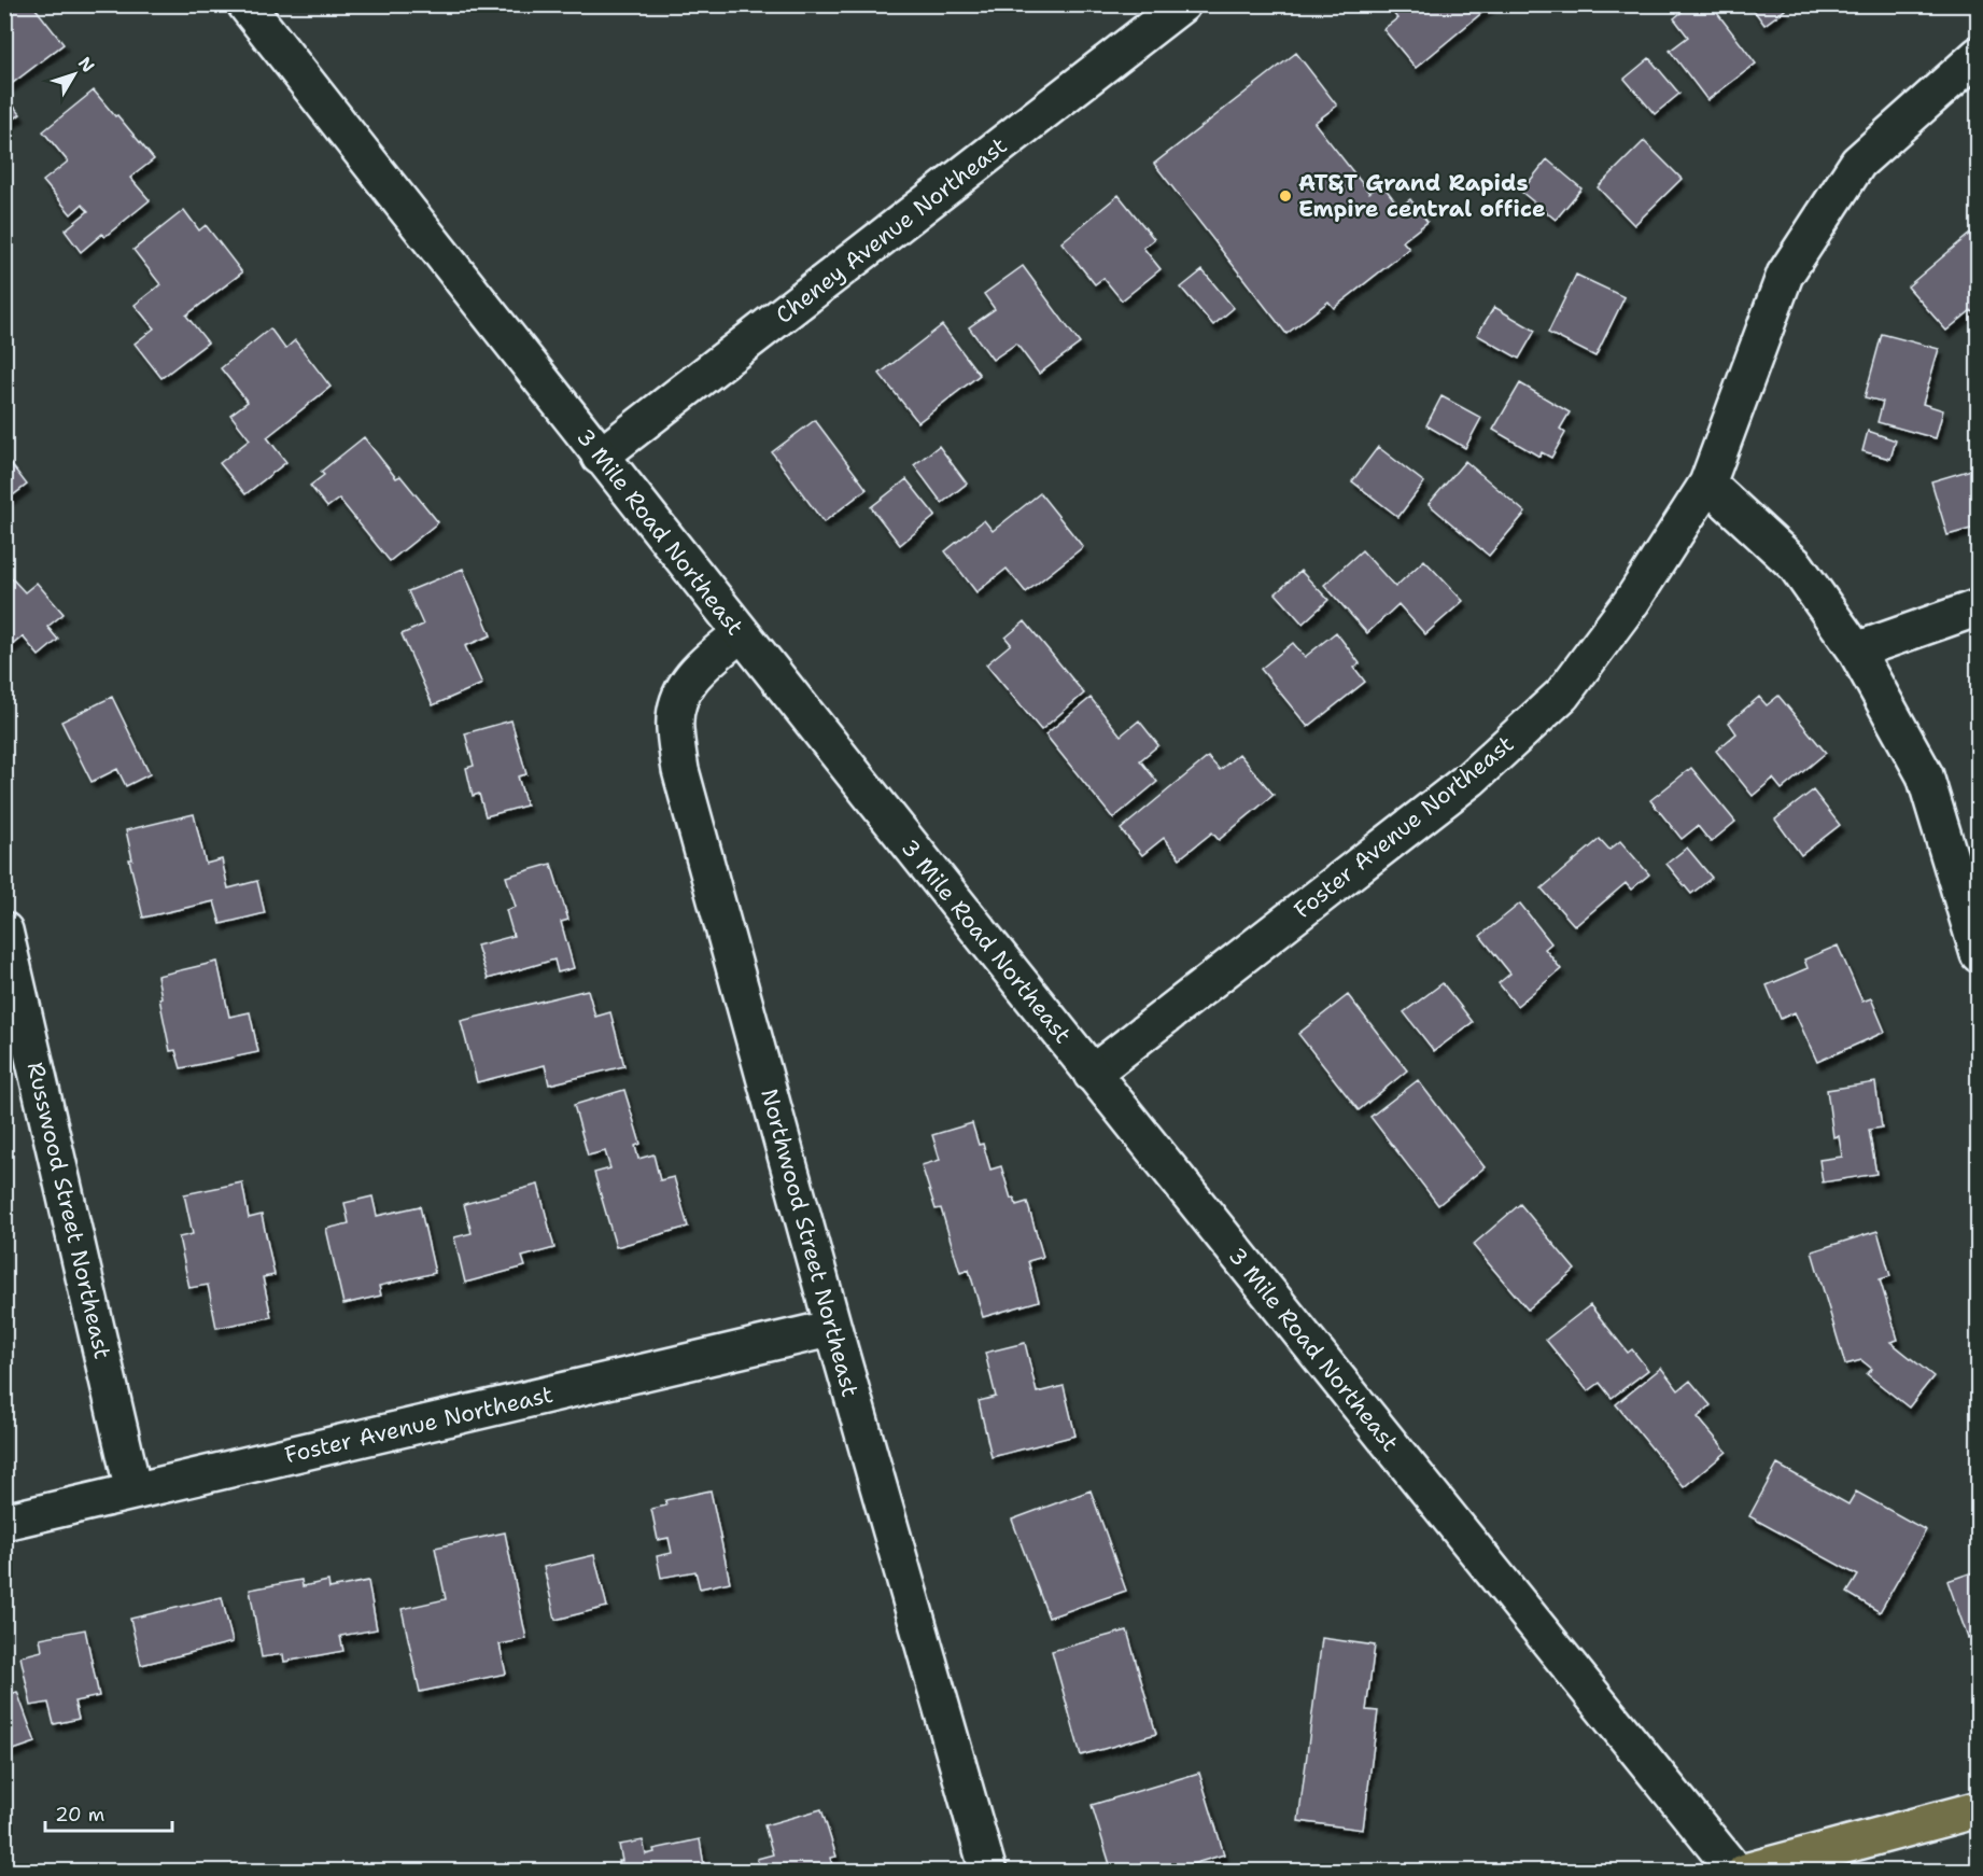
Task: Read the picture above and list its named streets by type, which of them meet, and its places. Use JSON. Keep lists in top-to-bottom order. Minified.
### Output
{"streets":{"street":["Cheney Avenue Northeast","3 Mile Road Northeast","Foster Avenue Northeast","Russwood Street Northeast","Northwood Street Northeast"]},"crossings":[["Cheney Avenue Northeast","3 Mile Road Northeast"],["3 Mile Road Northeast","Foster Avenue Northeast"],["3 Mile Road Northeast","Northwood Street Northeast"],["Foster Avenue Northeast","Russwood Street Northeast"],["Foster Avenue Northeast","Northwood Street Northeast"]],"places":["AT&T Grand Rapids Empire central office"],"scale_bar":"20 m","north":"top right"}
